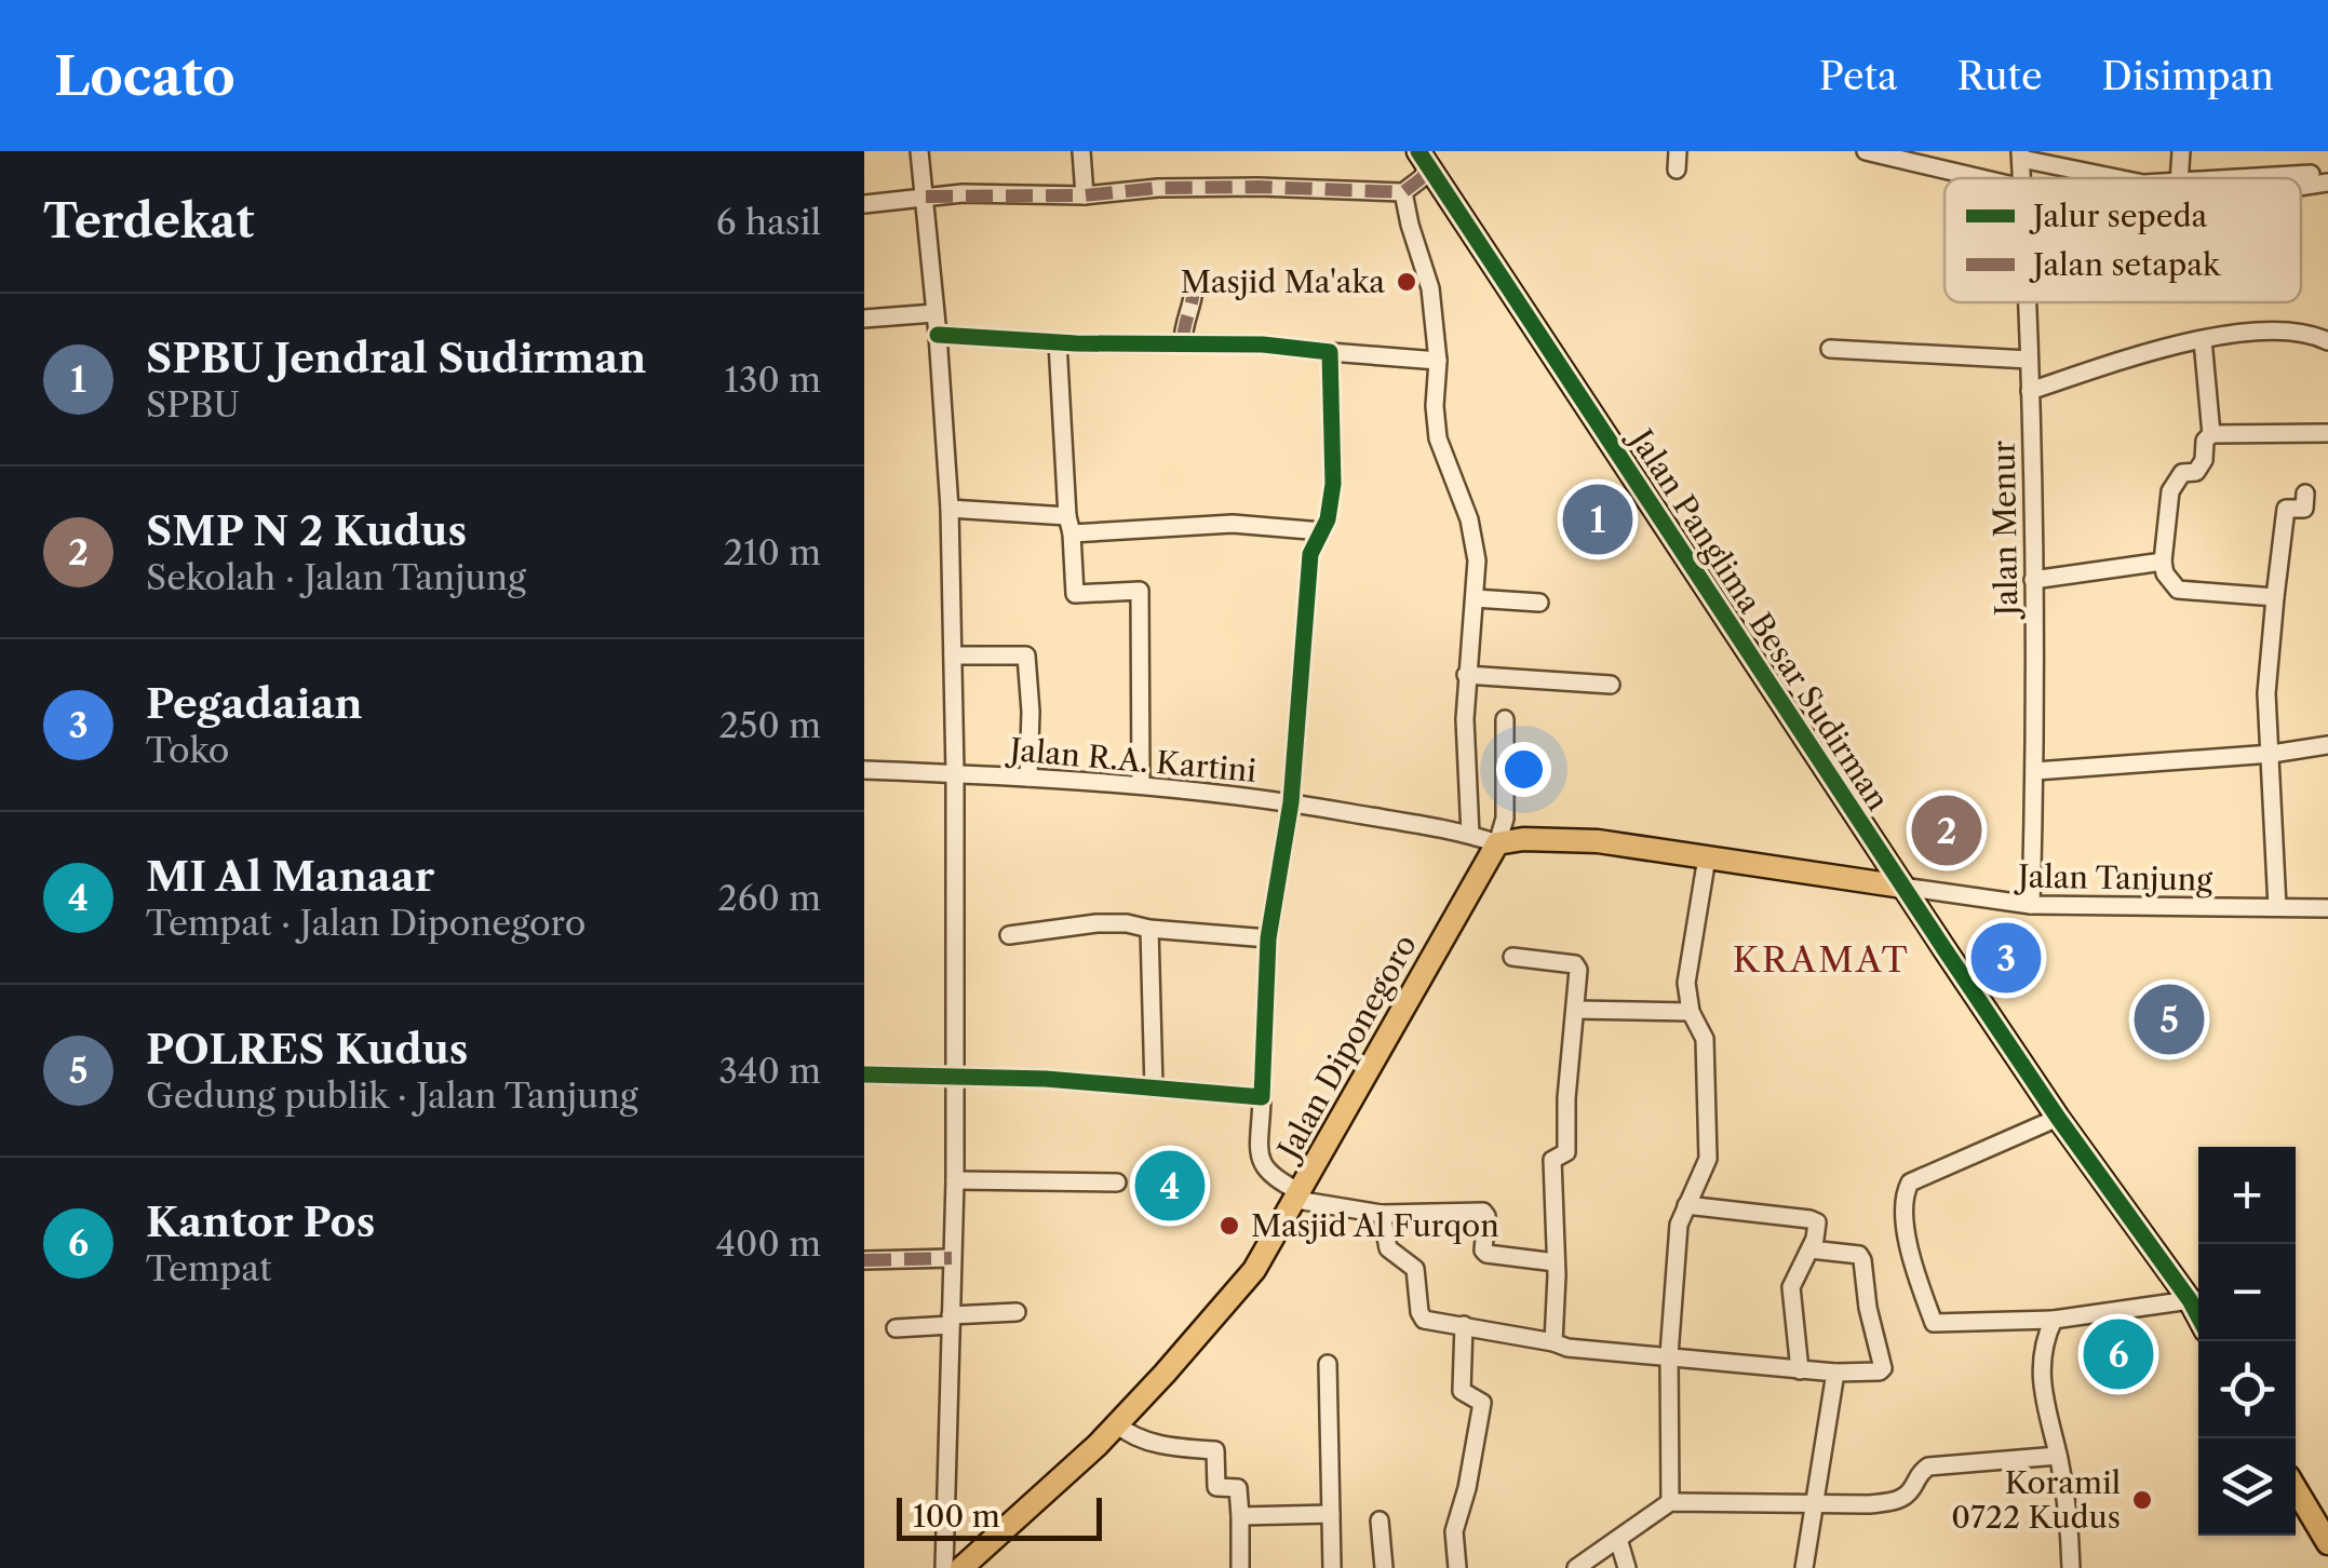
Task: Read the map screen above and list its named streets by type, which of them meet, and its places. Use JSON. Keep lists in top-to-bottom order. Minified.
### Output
{"streets":{"main road":["Jalan Panglima Besar Sudirman","Jalan Diponegoro"],"street":["Jalan Menur","Jalan R.A. Kartini","Jalan Tanjung"]},"crossings":[["Jalan Menur","Jalan Tanjung"],["Jalan Panglima Besar Sudirman","Jalan Tanjung"],["Jalan R.A. Kartini","Jalan Diponegoro"]],"districts":["KRAMAT"],"places":["Masjid Ma'aka","Masjid Al Furqon","Koramil 0722 Kudus"],"legend":["Jalur sepeda","Jalan setapak"],"scale_bar":"100 m","page":{"header":"Locato","nav":["Peta","Rute","Disimpan"],"heading":["Terdekat","6 hasil"],"list":[{"mark":"1","name":"SPBU Jendral Sudirman","note":"SPBU","value":"130 m"},{"mark":"2","name":"SMP N 2 Kudus","note":"Sekolah · Jalan Tanjung","value":"210 m"},{"mark":"3","name":"Pegadaian","note":"Toko","value":"250 m"},{"mark":"4","name":"MI Al Manaar","note":"Tempat · Jalan Diponegoro","value":"260 m"},{"mark":"5","name":"POLRES Kudus","note":"Gedung publik · Jalan Tanjung","value":"340 m"},{"mark":"6","name":"Kantor Pos","note":"Tempat","value":"400 m"}],"pins":["1","2","3","5","4","6"],"map_buttons":["+","−"],"scale":"100 m"}}
